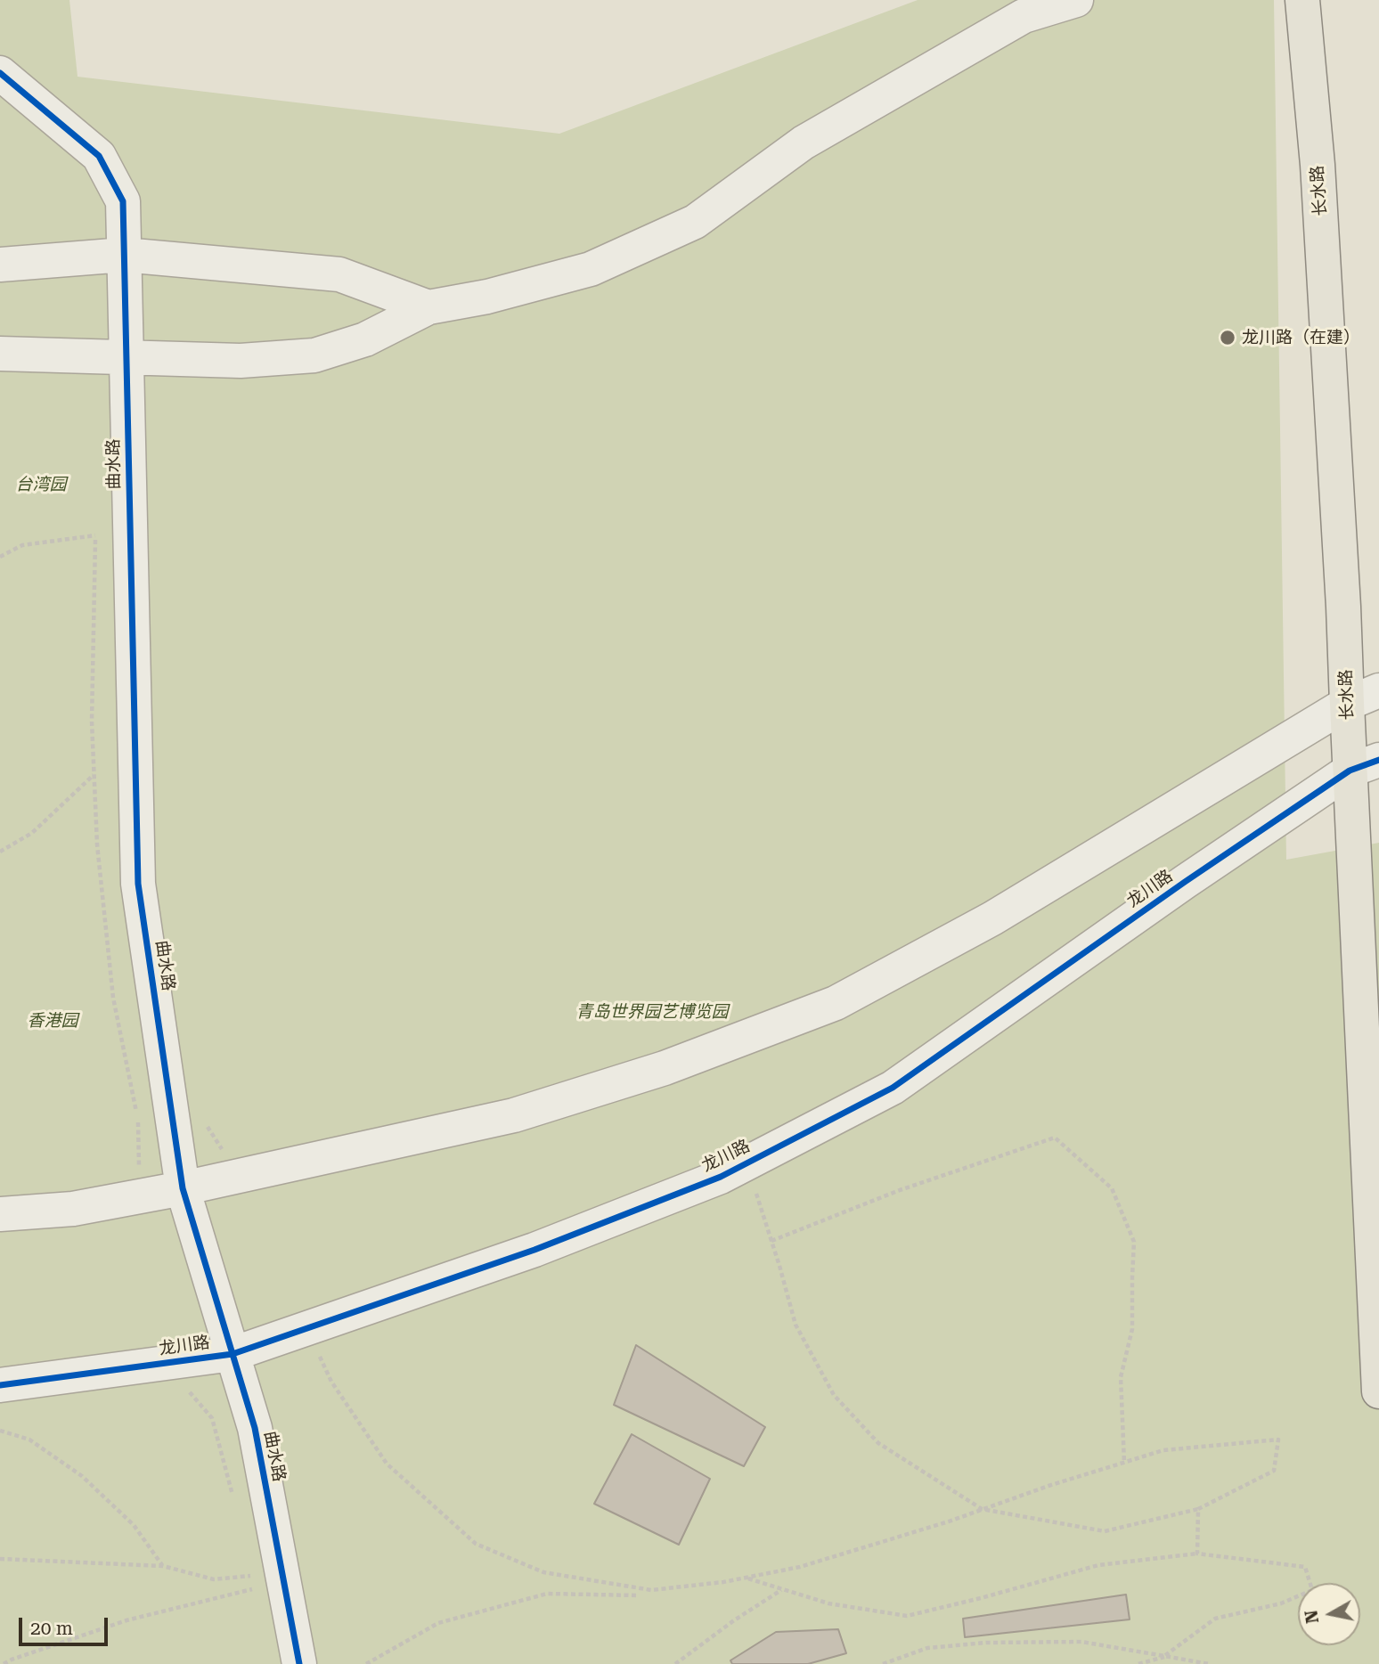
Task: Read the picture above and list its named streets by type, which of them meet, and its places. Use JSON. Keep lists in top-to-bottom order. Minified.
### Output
{"streets":{"main road":["长水路"],"street":["曲水路","龙川路"]},"crossings":[["长水路","龙川路"],["曲水路","龙川路"]],"parks":["台湾园","青岛世界园艺博览园","香港园"],"places":["龙川路（在建）"],"scale_bar":"20 m","north":"left"}
